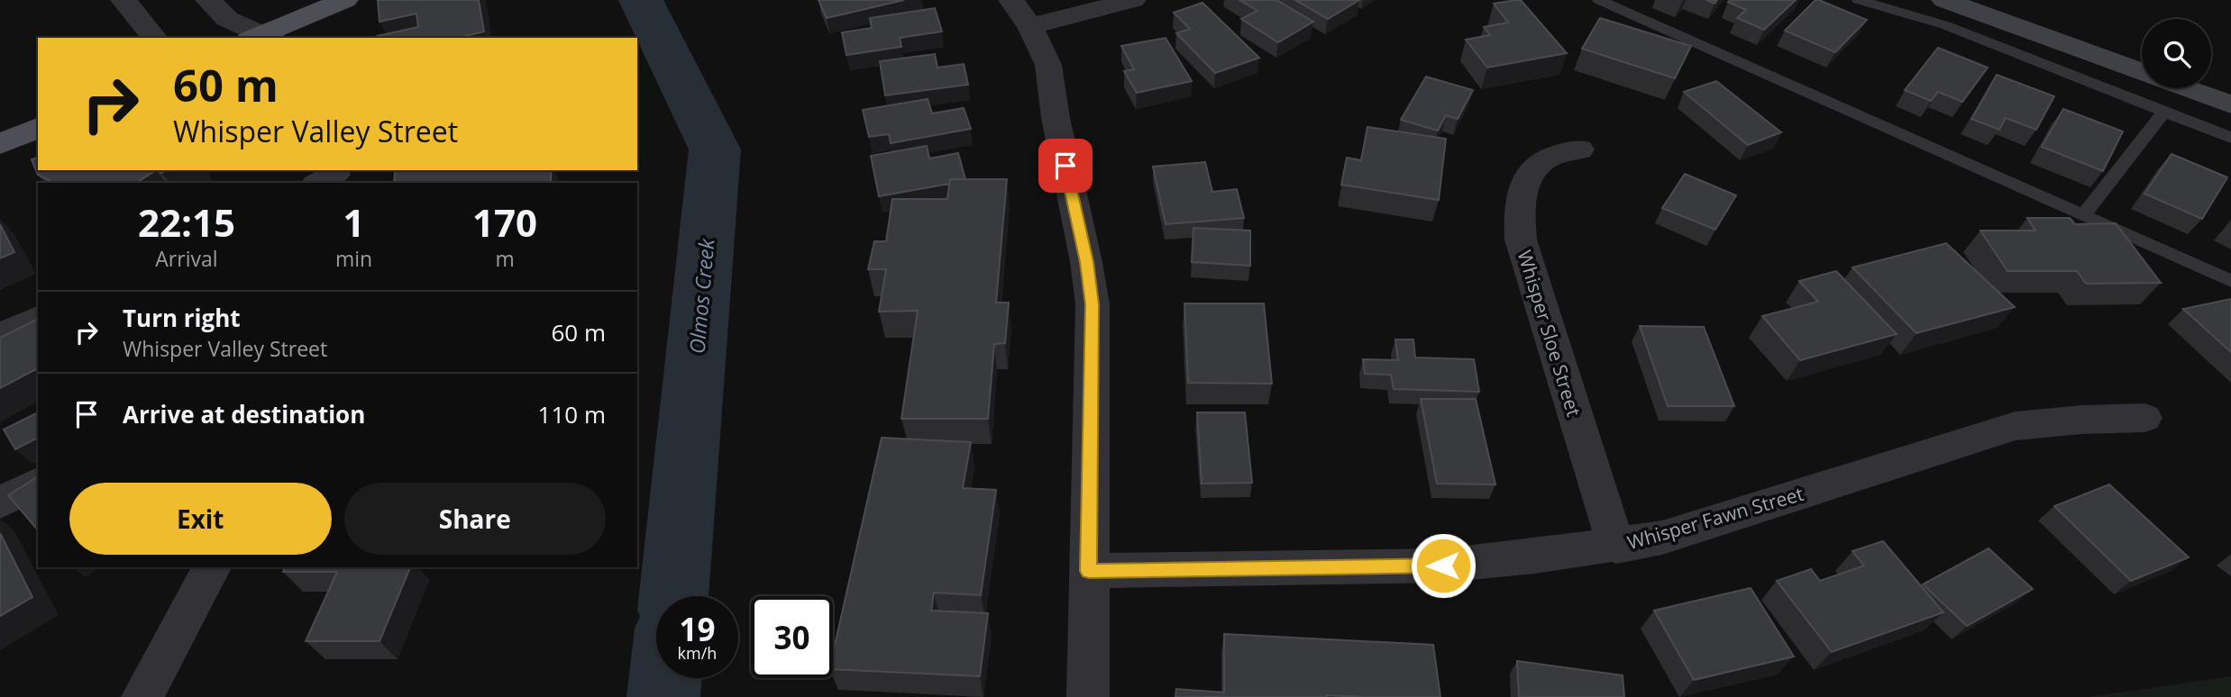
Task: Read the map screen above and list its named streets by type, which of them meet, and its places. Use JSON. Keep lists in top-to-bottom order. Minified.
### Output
{"streets":{"street":["Whisper Sloe Street","Whisper Fawn Street"]},"crossings":[["Whisper Sloe Street","Whisper Fawn Street"]],"water":["Olmos Creek"],"page":{"turn":["60 m","Whisper Valley Street"],"eta":["22:15","Arrival","1","min","170","m"],"list":[{"name":"Turn right","note":"Whisper Valley Street","value":"60 m"},{"name":"Arrive at destination","value":"110 m"}],"buttons":["Exit","Share"],"speed":"19 km/h","limit":"30"}}
